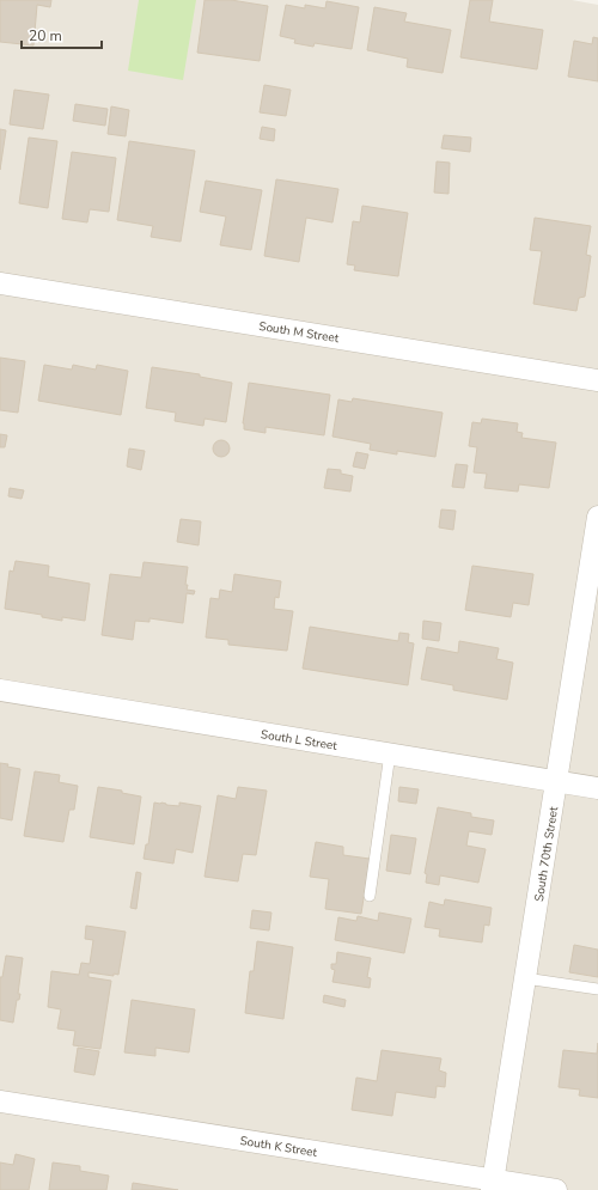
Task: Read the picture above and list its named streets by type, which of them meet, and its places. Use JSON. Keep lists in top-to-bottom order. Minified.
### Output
{"streets":{"street":["South M Street","South L Street","South 70th Street","South K Street"]},"crossings":[["South L Street","South 70th Street"],["South 70th Street","South K Street"]],"scale_bar":"20 m"}
